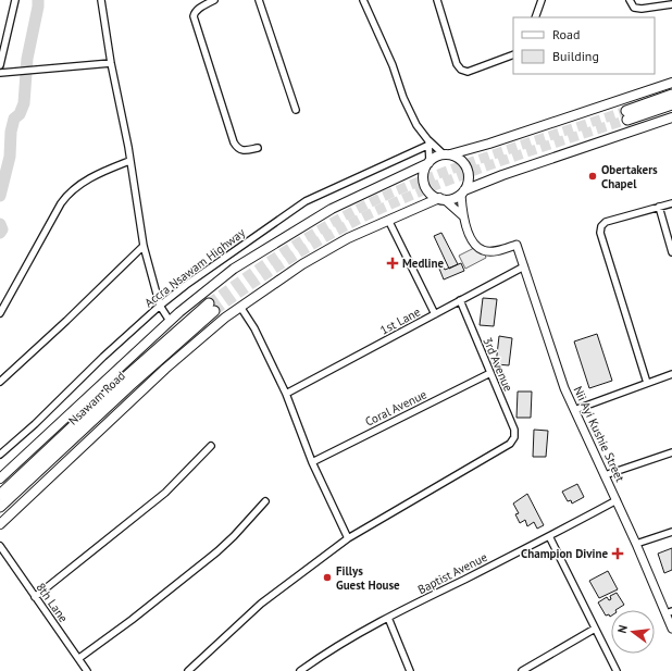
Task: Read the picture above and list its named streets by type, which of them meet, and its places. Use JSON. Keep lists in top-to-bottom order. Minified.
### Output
{"streets":{"highway":["Nsawam Road"],"street":["Accra Nsawam Highway","1st Lane","3rd Avenue","Coral Avenue","Nii Ayi Kushie Street","Baptist Avenue","8th Lane"]},"crossings":[["1st Lane","3rd Avenue"],["1st Lane","Nii Ayi Kushie Street"],["3rd Avenue","Coral Avenue"],["Nii Ayi Kushie Street","Baptist Avenue"]],"places":{"other":["Obertakers Chapel","Fillys Guest House"],"health":["Medline","Champion Divine"]},"legend":["Road","Building"],"north":"left"}
